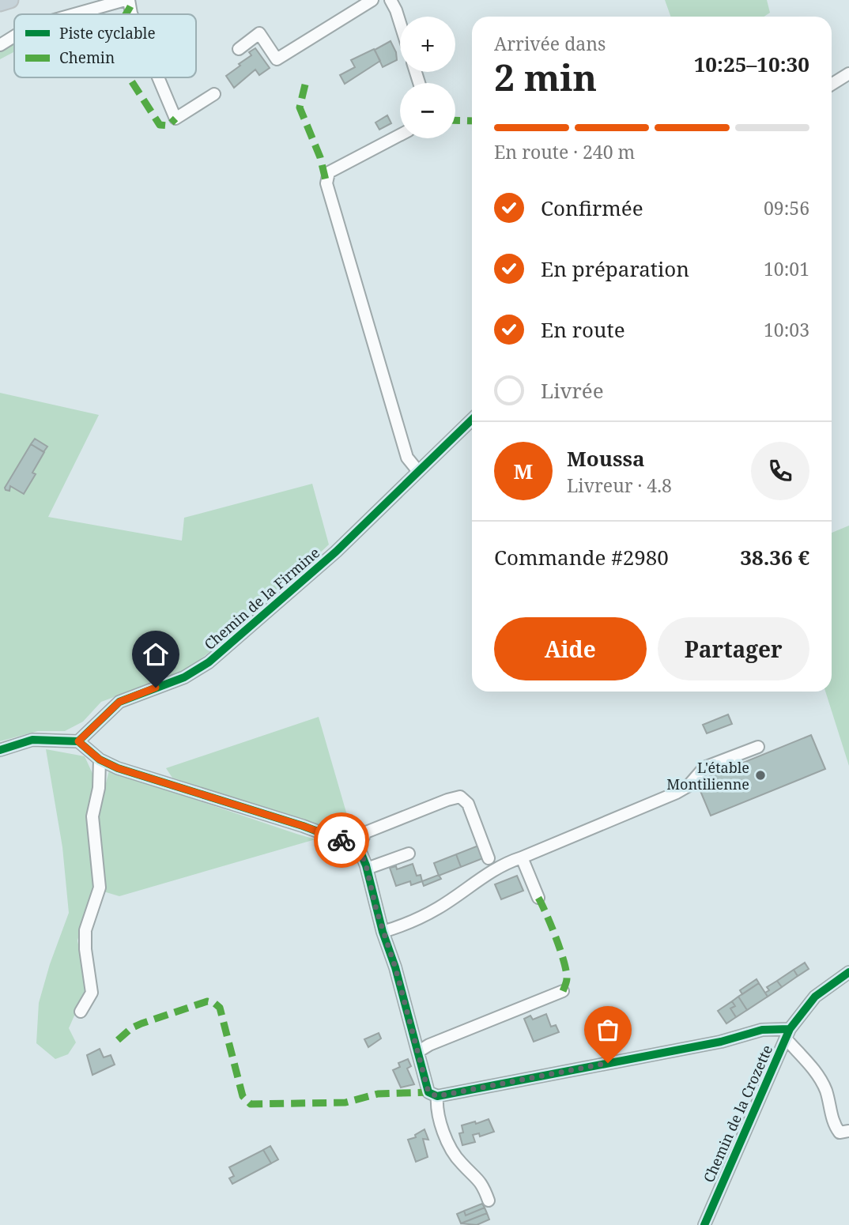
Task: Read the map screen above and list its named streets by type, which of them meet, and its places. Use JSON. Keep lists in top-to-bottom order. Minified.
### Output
{"streets":{"street":["Chemin de la Firmine","Chemin de la Crozette"]},"places":["L'étable Montilienne"],"legend":["Piste cyclable","Chemin"],"page":{"map_buttons":["+","−"],"heading":["2 min","Arrivée dans","10:25–10:30"],"panel":["Moussa","Livreur · 4.8","Commande #2980","38.36 €"],"bar":"En route · 240 m","list":[["Confirmée","09:56"],["En préparation","10:01"],["En route","10:03"],"Livrée"],"round":"M","buttons":["Aide","Partager"]}}
